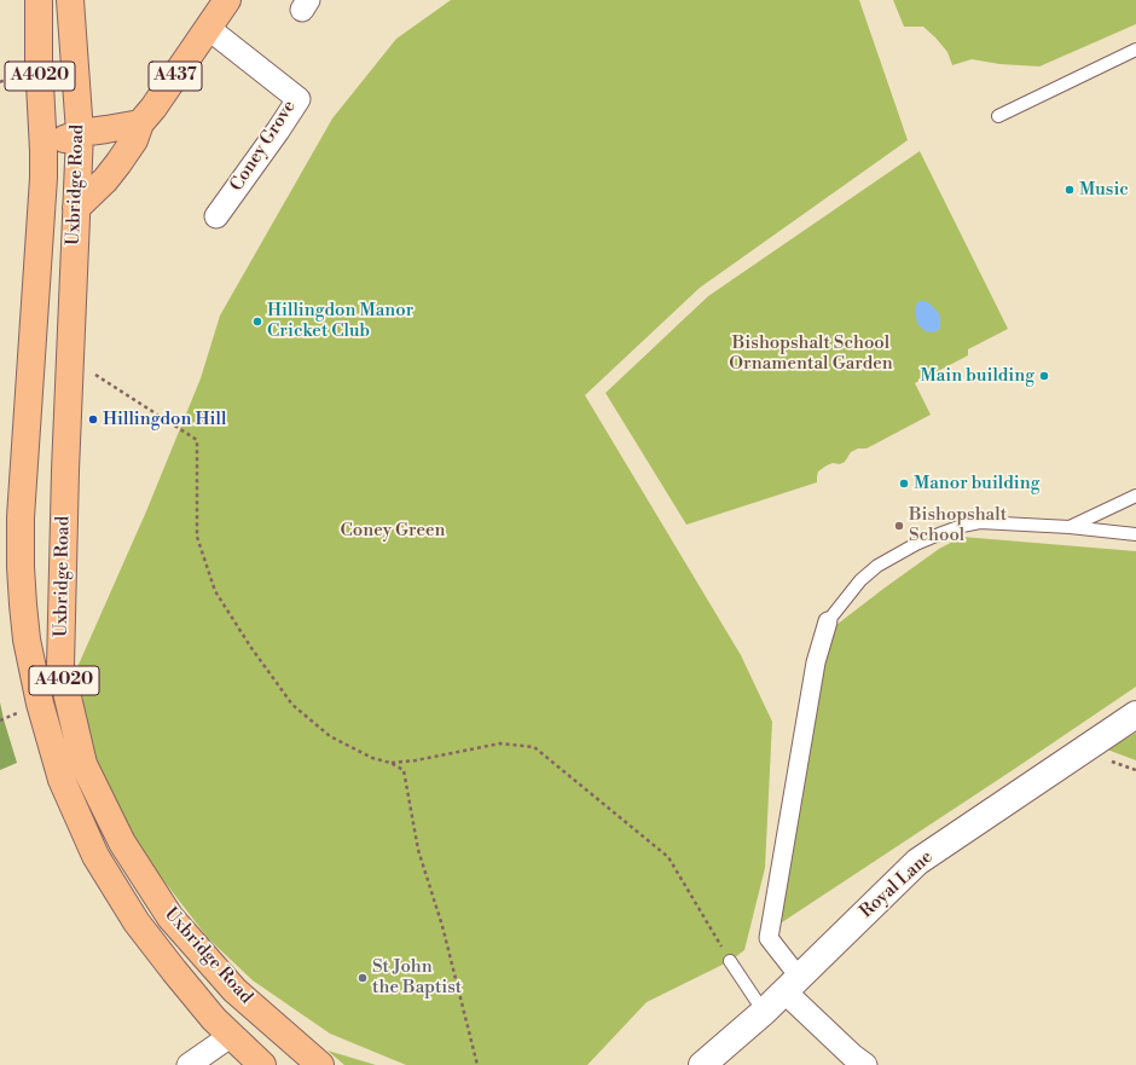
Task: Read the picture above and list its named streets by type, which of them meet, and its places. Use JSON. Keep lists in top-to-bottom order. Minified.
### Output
{"streets":{"main road":["A4020","A437","Uxbridge Road"],"street":["Coney Grove","Royal Lane"]},"crossings":[["A437","Coney Grove"],["A437","Uxbridge Road"]],"parks":["Bishopshalt School Ornamental Garden","Coney Green"],"places":["Music","Hillingdon Manor Cricket Club","Main building","Hillingdon Hill","Manor building","Bishopshalt School","St John the Baptist"]}
